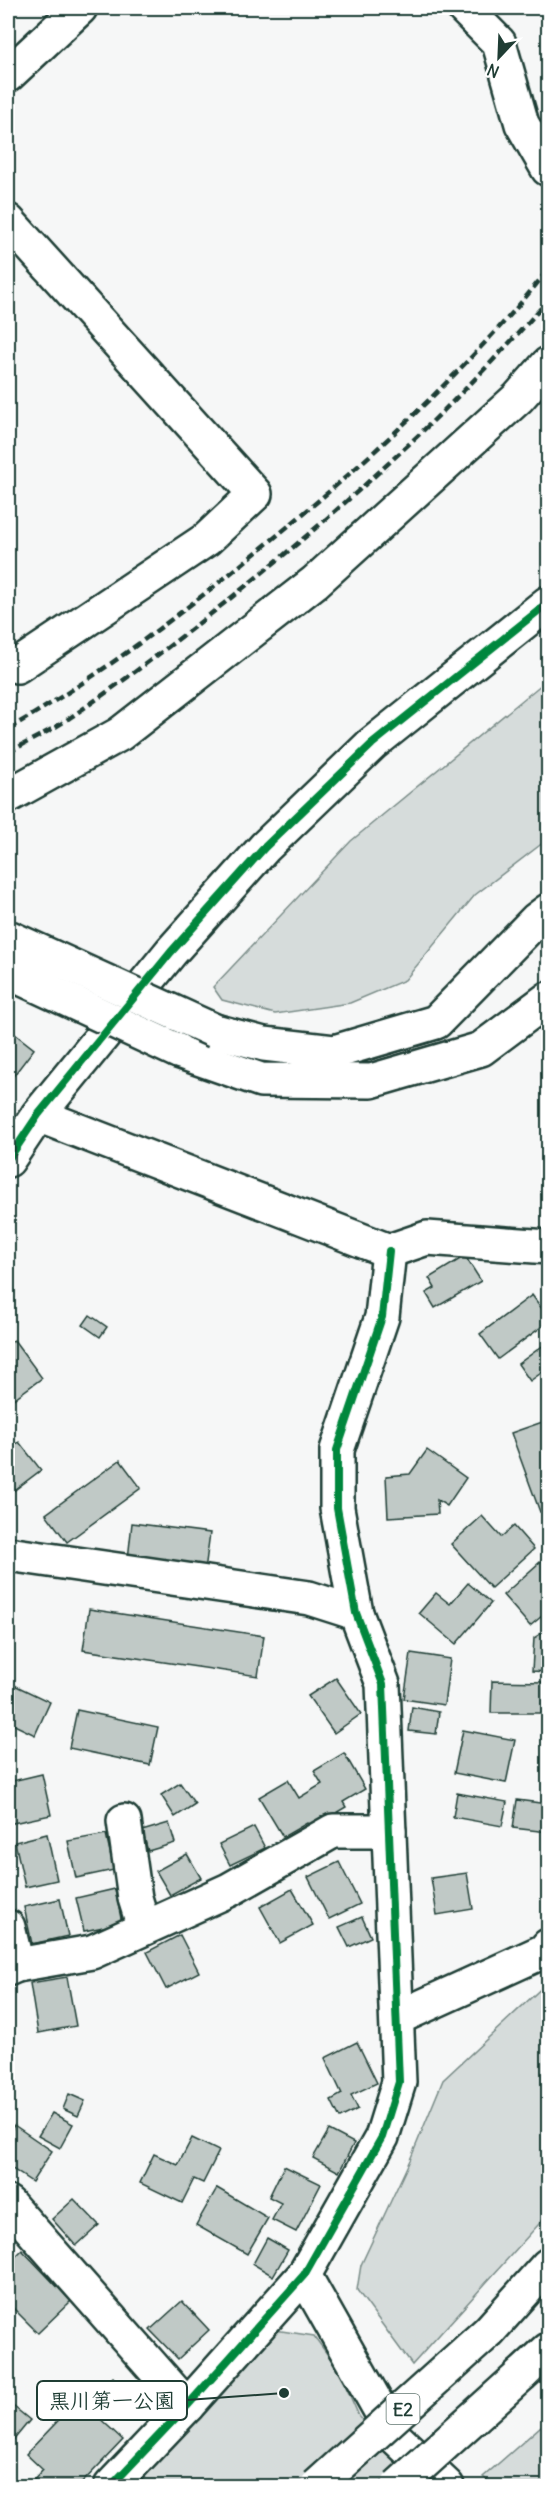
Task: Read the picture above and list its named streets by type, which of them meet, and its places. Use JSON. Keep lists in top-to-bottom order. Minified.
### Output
{"streets":{"main road":["E2"]},"places":["黒川第一公園"],"north":"bottom left"}
